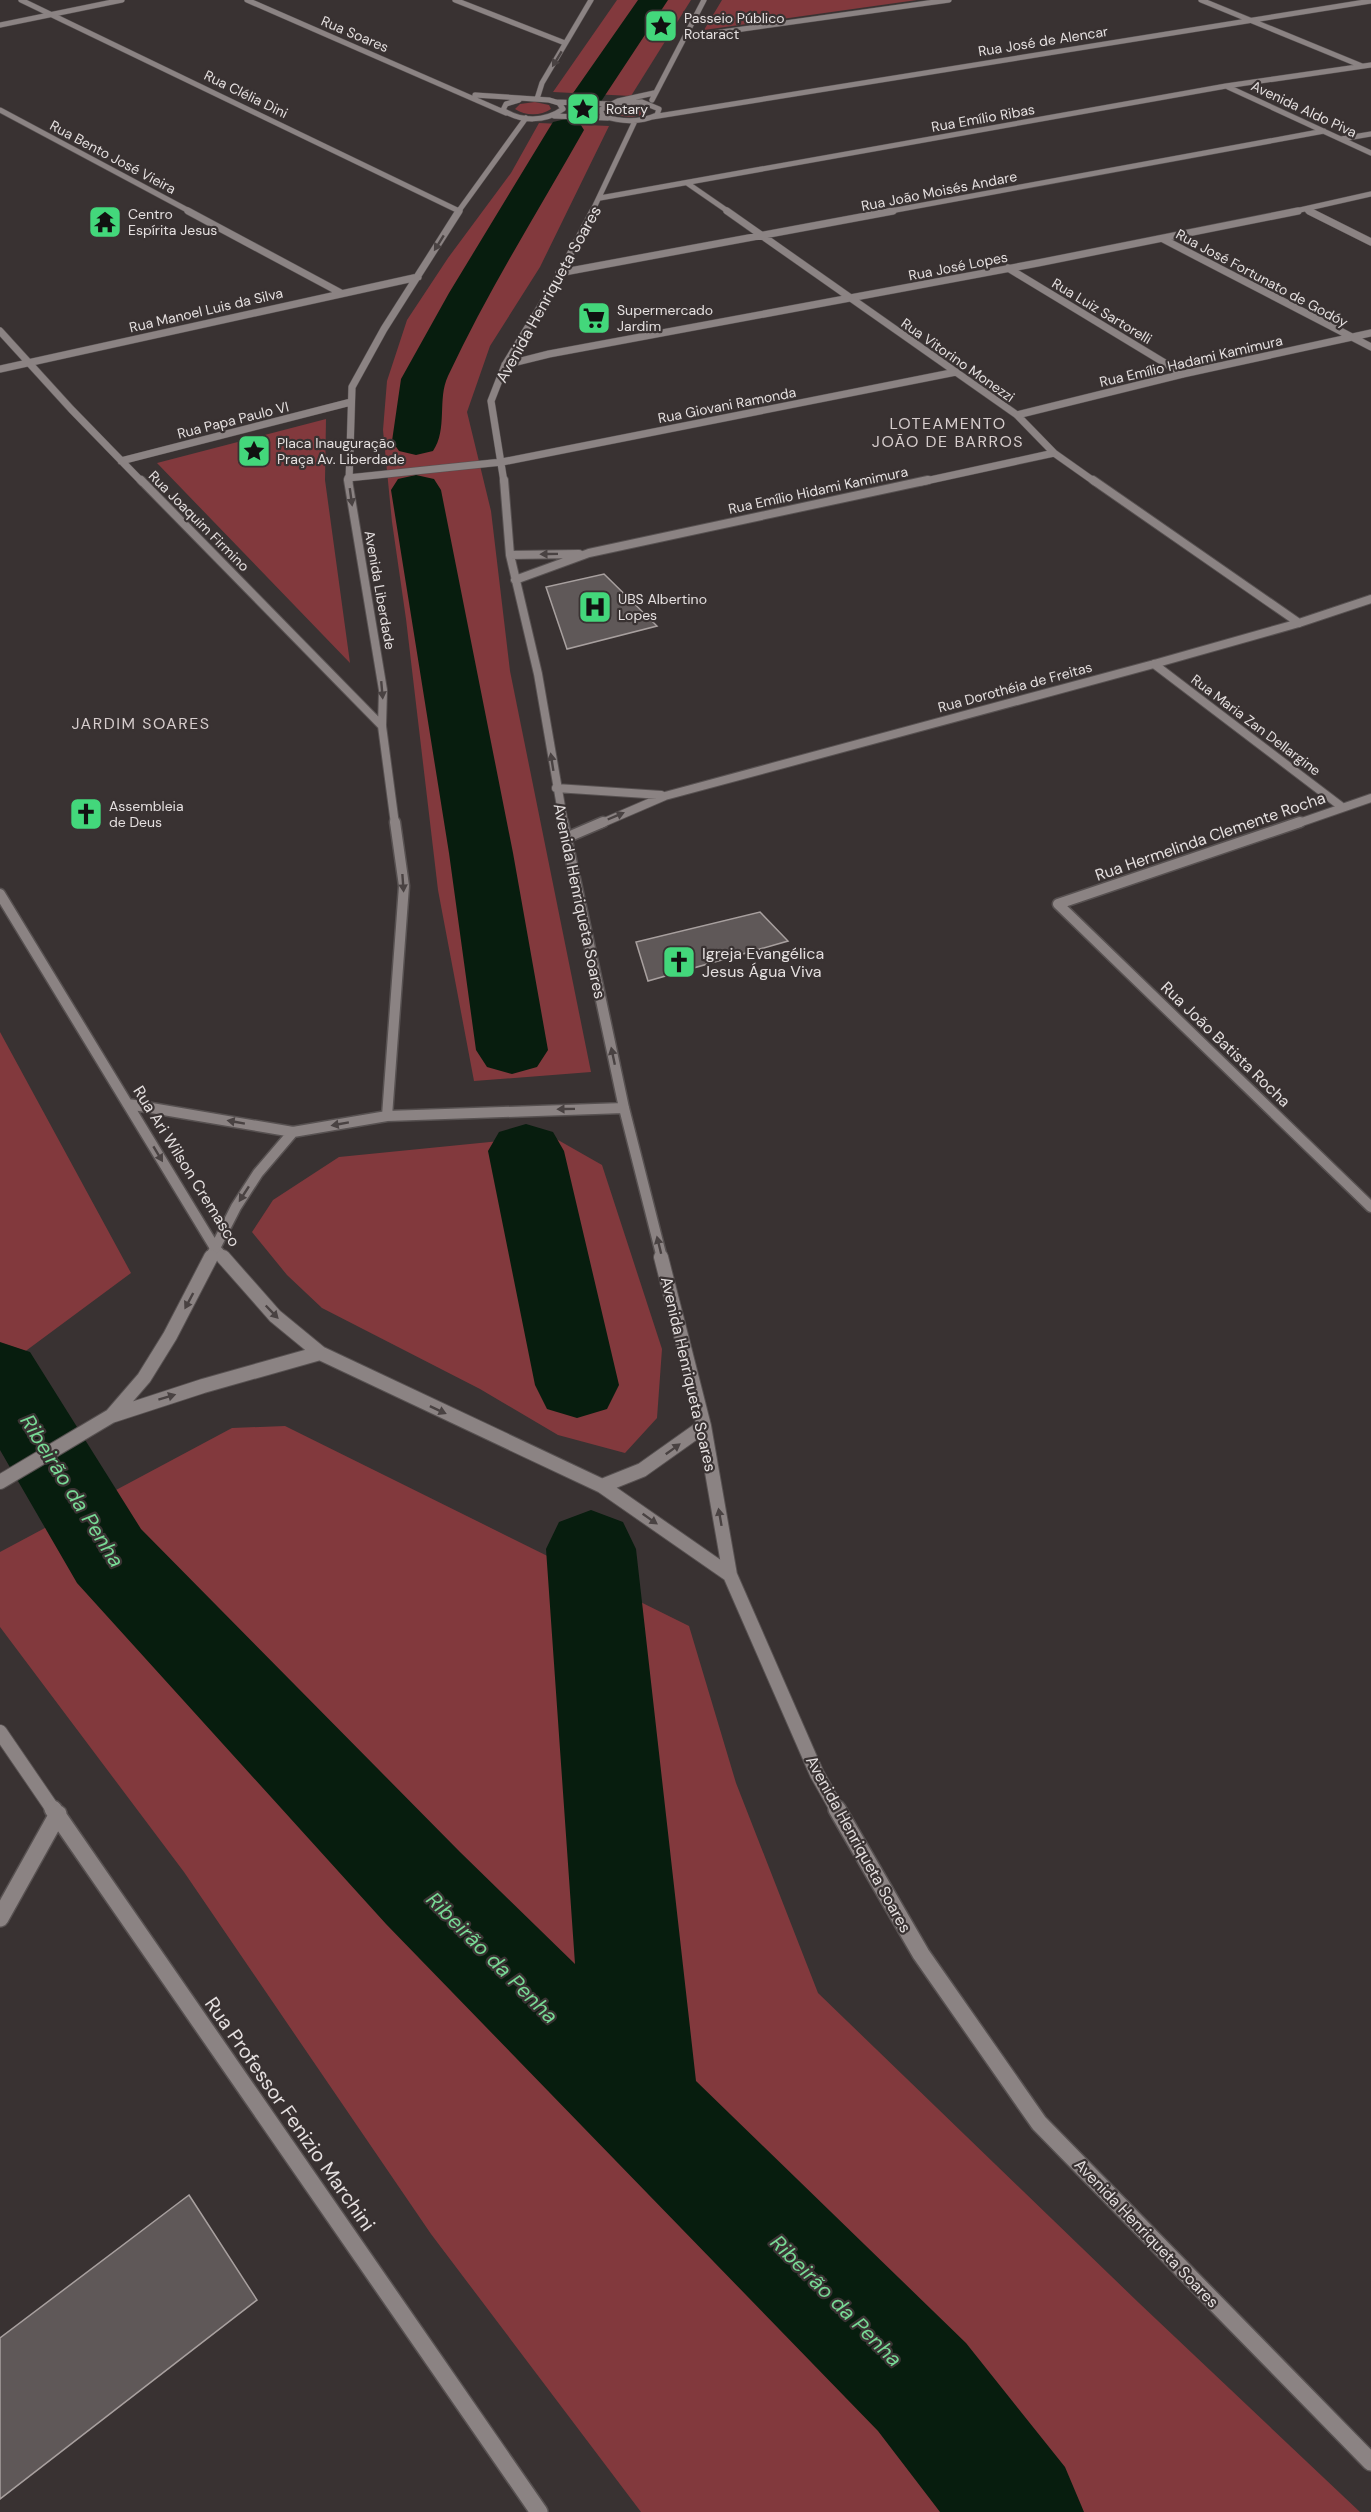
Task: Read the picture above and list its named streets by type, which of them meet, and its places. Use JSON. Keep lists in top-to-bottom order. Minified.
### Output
{"streets":{"street":["Rua Soares","Rua José de Alencar","Rua Clélia Dini","Avenida Aldo Piva","Rua Emílio Ribas","Rua Bento José Vieira","Rua João Moisés Andare","Rua José Lopes","Rua José Fortunato de Godóy","Avenida Henriqueta Soares","Rua Manoel Luis da Silva","Rua Luiz Sartorelli","Rua Vitorino Monezzi","Rua Emílio Hadami Kamimura","Rua Giovani Ramonda","Rua Papa Paulo VI","Rua Emílio Hidami Kamimura","Rua Joaquim Firmino","Avenida Liberdade","Rua Dorothéia de Freitas","Rua Maria Zan Dellargine","Rua Hermelinda Clemente Rocha","Rua João Batista Rocha","Rua Ari Wilson Cremasco","Rua Professor Fenizio Marchini"]},"crossings":[["Rua Clélia Dini","Avenida Liberdade"],["Avenida Aldo Piva","Rua Emílio Ribas"],["Avenida Aldo Piva","Rua João Moisés Andare"],["Rua Emílio Ribas","Avenida Henriqueta Soares"],["Rua Emílio Ribas","Rua Vitorino Monezzi"],["Rua Bento José Vieira","Rua Manoel Luis da Silva"],["Rua João Moisés Andare","Avenida Henriqueta Soares"],["Rua João Moisés Andare","Rua Vitorino Monezzi"],["Rua José Lopes","Rua José Fortunato de Godóy"],["Rua José Lopes","Avenida Henriqueta Soares"],["Rua José Lopes","Rua Luiz Sartorelli"],["Rua José Lopes","Rua Vitorino Monezzi"],["Rua José Fortunato de Godóy","Rua Emílio Hadami Kamimura"],["Avenida Henriqueta Soares","Rua Giovani Ramonda"],["Avenida Henriqueta Soares","Rua Emílio Hidami Kamimura"],["Avenida Henriqueta Soares","Rua Dorothéia de Freitas"],["Avenida Henriqueta Soares","Rua Ari Wilson Cremasco"],["Rua Manoel Luis da Silva","Rua Joaquim Firmino"],["Rua Manoel Luis da Silva","Avenida Liberdade"],["Rua Luiz Sartorelli","Rua Emílio Hadami Kamimura"],["Rua Vitorino Monezzi","Rua Emílio Hadami Kamimura"],["Rua Vitorino Monezzi","Rua Giovani Ramonda"],["Rua Vitorino Monezzi","Rua Emílio Hidami Kamimura"],["Rua Vitorino Monezzi","Rua Dorothéia de Freitas"],["Rua Giovani Ramonda","Avenida Liberdade"],["Rua Papa Paulo VI","Rua Joaquim Firmino"],["Rua Papa Paulo VI","Avenida Liberdade"],["Rua Joaquim Firmino","Avenida Liberdade"],["Rua Dorothéia de Freitas","Rua Maria Zan Dellargine"],["Rua Maria Zan Dellargine","Rua Hermelinda Clemente Rocha"],["Rua Hermelinda Clemente Rocha","Rua João Batista Rocha"]],"one_way":["Avenida Henriqueta Soares","Avenida Liberdade","Rua Ari Wilson Cremasco"],"districts":["LOTEAMENTO JOÃO DE BARROS","JARDIM SOARES"],"water":["Ribeirão da Penha"],"places":{"place":["Passeio Público Rotaract","Rotary","Placa Inauguração Praça Av. Liberdade"],"temple":["Centro Espírita Jesus"],"supermarket":["Supermercado Jardim"],"hospital":["UBS Albertino Lopes"],"church":["Assembleia de Deus","Igreja Evangélica Jesus Água Viva"]}}
